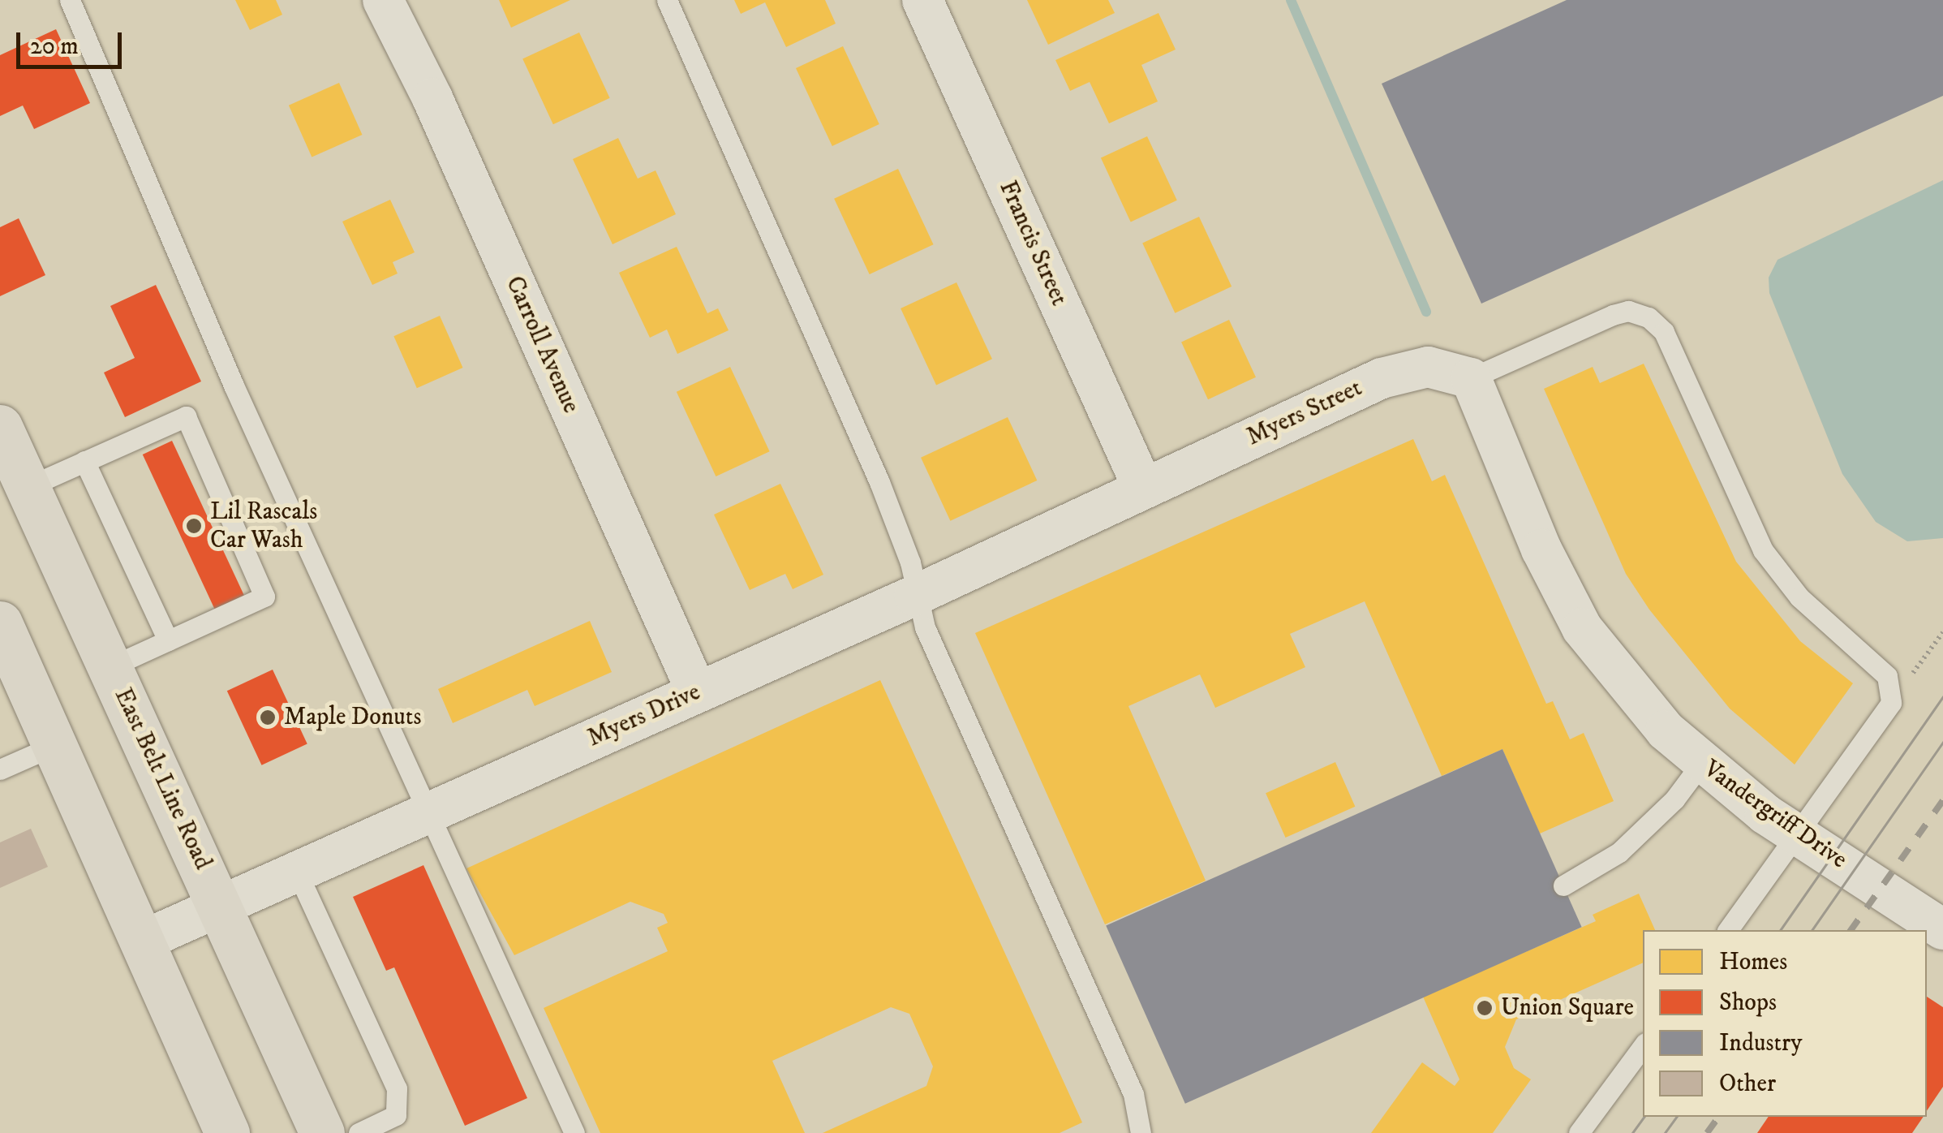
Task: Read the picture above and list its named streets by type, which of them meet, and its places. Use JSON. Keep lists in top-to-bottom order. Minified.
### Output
{"streets":{"main road":["East Belt Line Road"],"street":["Francis Street","Carroll Avenue","Myers Street","Myers Drive","Vandergriff Drive"]},"crossings":[["Francis Street","Myers Street"],["Francis Street","Myers Drive"],["Carroll Avenue","Myers Drive"],["Myers Street","Myers Drive"],["Myers Street","Vandergriff Drive"],["Myers Drive","East Belt Line Road"]],"places":["Lil Rascals Car Wash","Maple Donuts","Union Square"],"legend":["Homes","Shops","Industry","Other"],"scale_bar":"20 m"}
